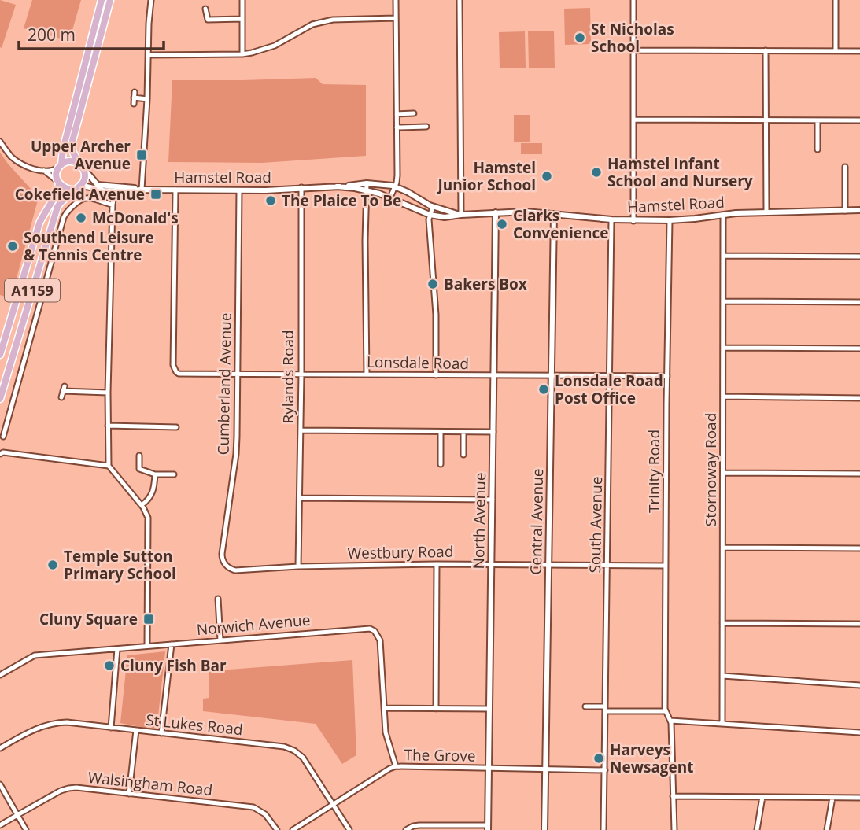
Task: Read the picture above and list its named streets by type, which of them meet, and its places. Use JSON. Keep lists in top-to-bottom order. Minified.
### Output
{"streets":{"main road":["A1159"],"street":["Hamstel Road","Lonsdale Road","Rylands Road","Cumberland Avenue","Stornoway Road","Trinity Road","North Avenue","Central Avenue","South Avenue","Westbury Road","Norwich Avenue","St Lukes Road","The Grove","Walsingham Road"]},"crossings":[["Hamstel Road","A1159"],["Hamstel Road","Lonsdale Road"],["Hamstel Road","Rylands Road"],["Hamstel Road","Cumberland Avenue"],["Hamstel Road","Stornoway Road"],["Hamstel Road","Trinity Road"],["Hamstel Road","North Avenue"],["Hamstel Road","Central Avenue"],["Hamstel Road","South Avenue"],["Lonsdale Road","Rylands Road"],["Lonsdale Road","Cumberland Avenue"],["Lonsdale Road","Trinity Road"],["Lonsdale Road","North Avenue"],["Lonsdale Road","Central Avenue"],["Lonsdale Road","South Avenue"],["Rylands Road","Westbury Road"],["Cumberland Avenue","Westbury Road"],["Trinity Road","Westbury Road"],["North Avenue","Westbury Road"],["North Avenue","The Grove"],["Central Avenue","Westbury Road"],["Central Avenue","The Grove"],["South Avenue","Westbury Road"],["South Avenue","The Grove"],["Norwich Avenue","The Grove"],["St Lukes Road","The Grove"]],"places":{"other":["St Nicholas School","Hamstel Infant School and Nursery","Hamstel Junior School","The Plaice To Be","McDonald's","Clarks Convenience","Southend Leisure & Tennis Centre","Bakers Box","Lonsdale Road Post Office","Temple Sutton Primary School","Cluny Fish Bar","Harveys Newsagent"],"transit":["Upper Archer Avenue","Cokefield Avenue","Cluny Square"]},"scale_bar":"200 m"}
